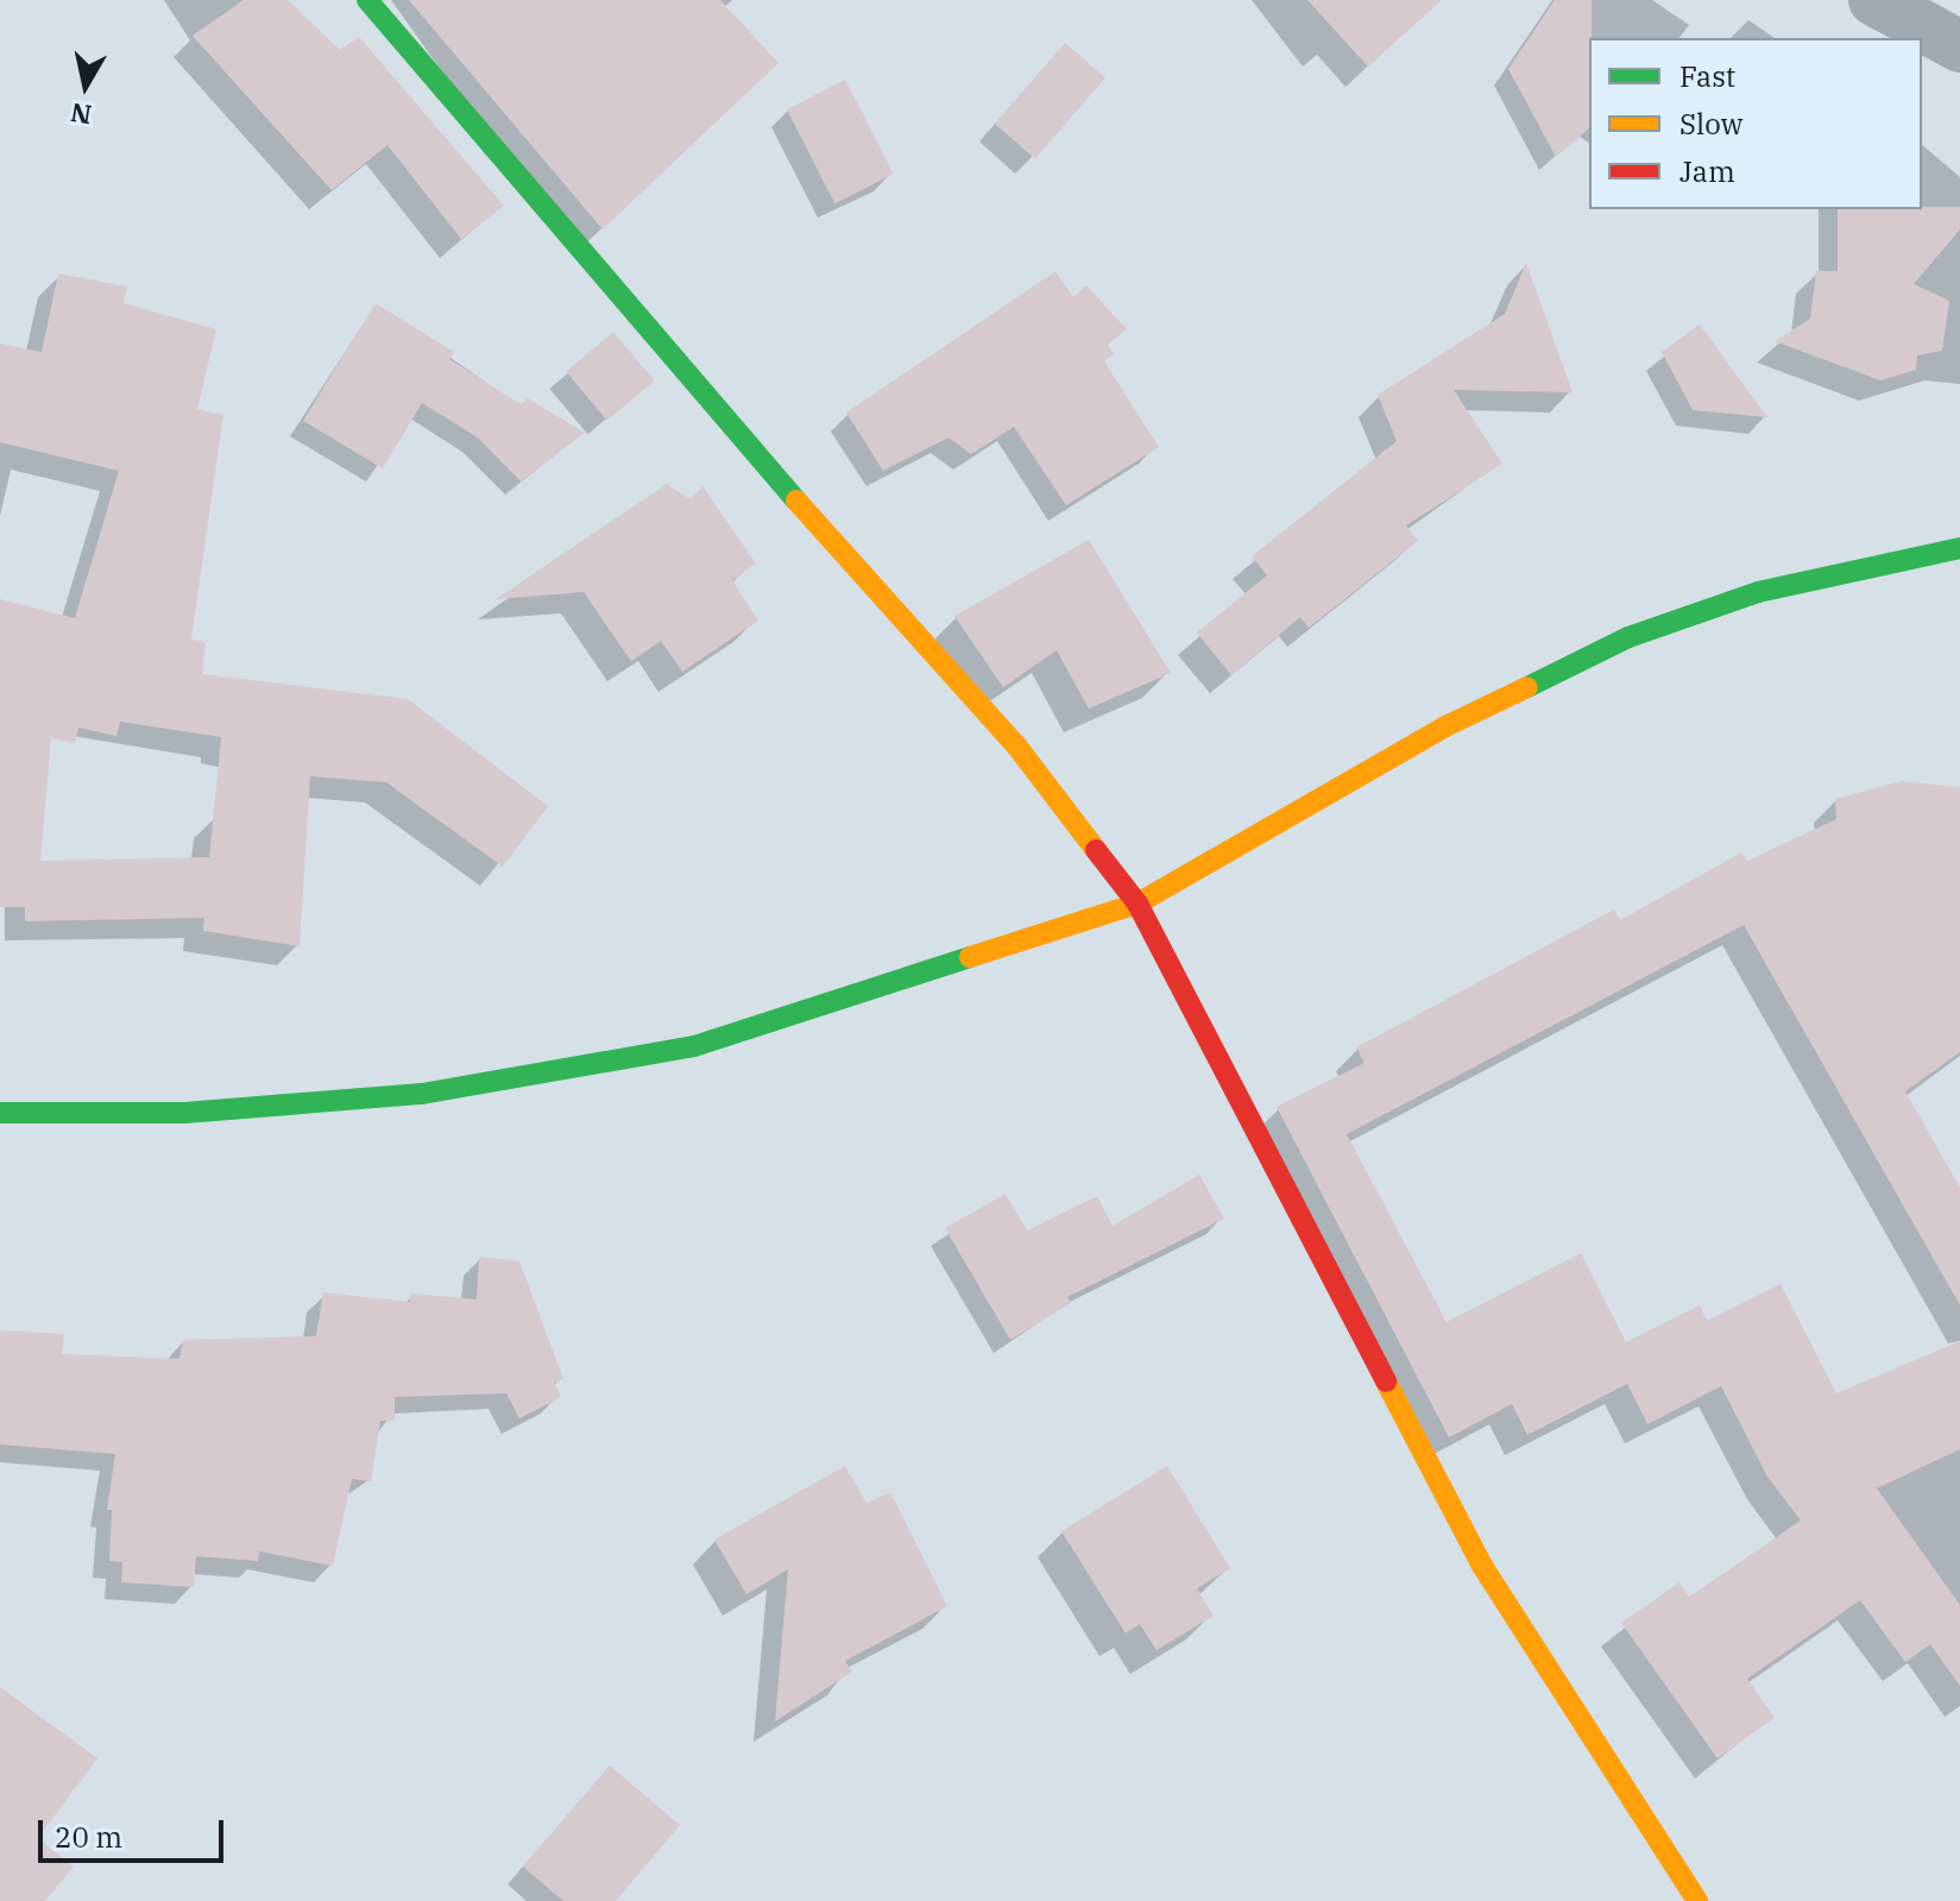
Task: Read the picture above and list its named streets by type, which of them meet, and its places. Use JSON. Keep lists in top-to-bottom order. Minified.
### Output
{"legend":["Fast","Slow","Jam"],"scale_bar":"20 m","north":"bottom"}
